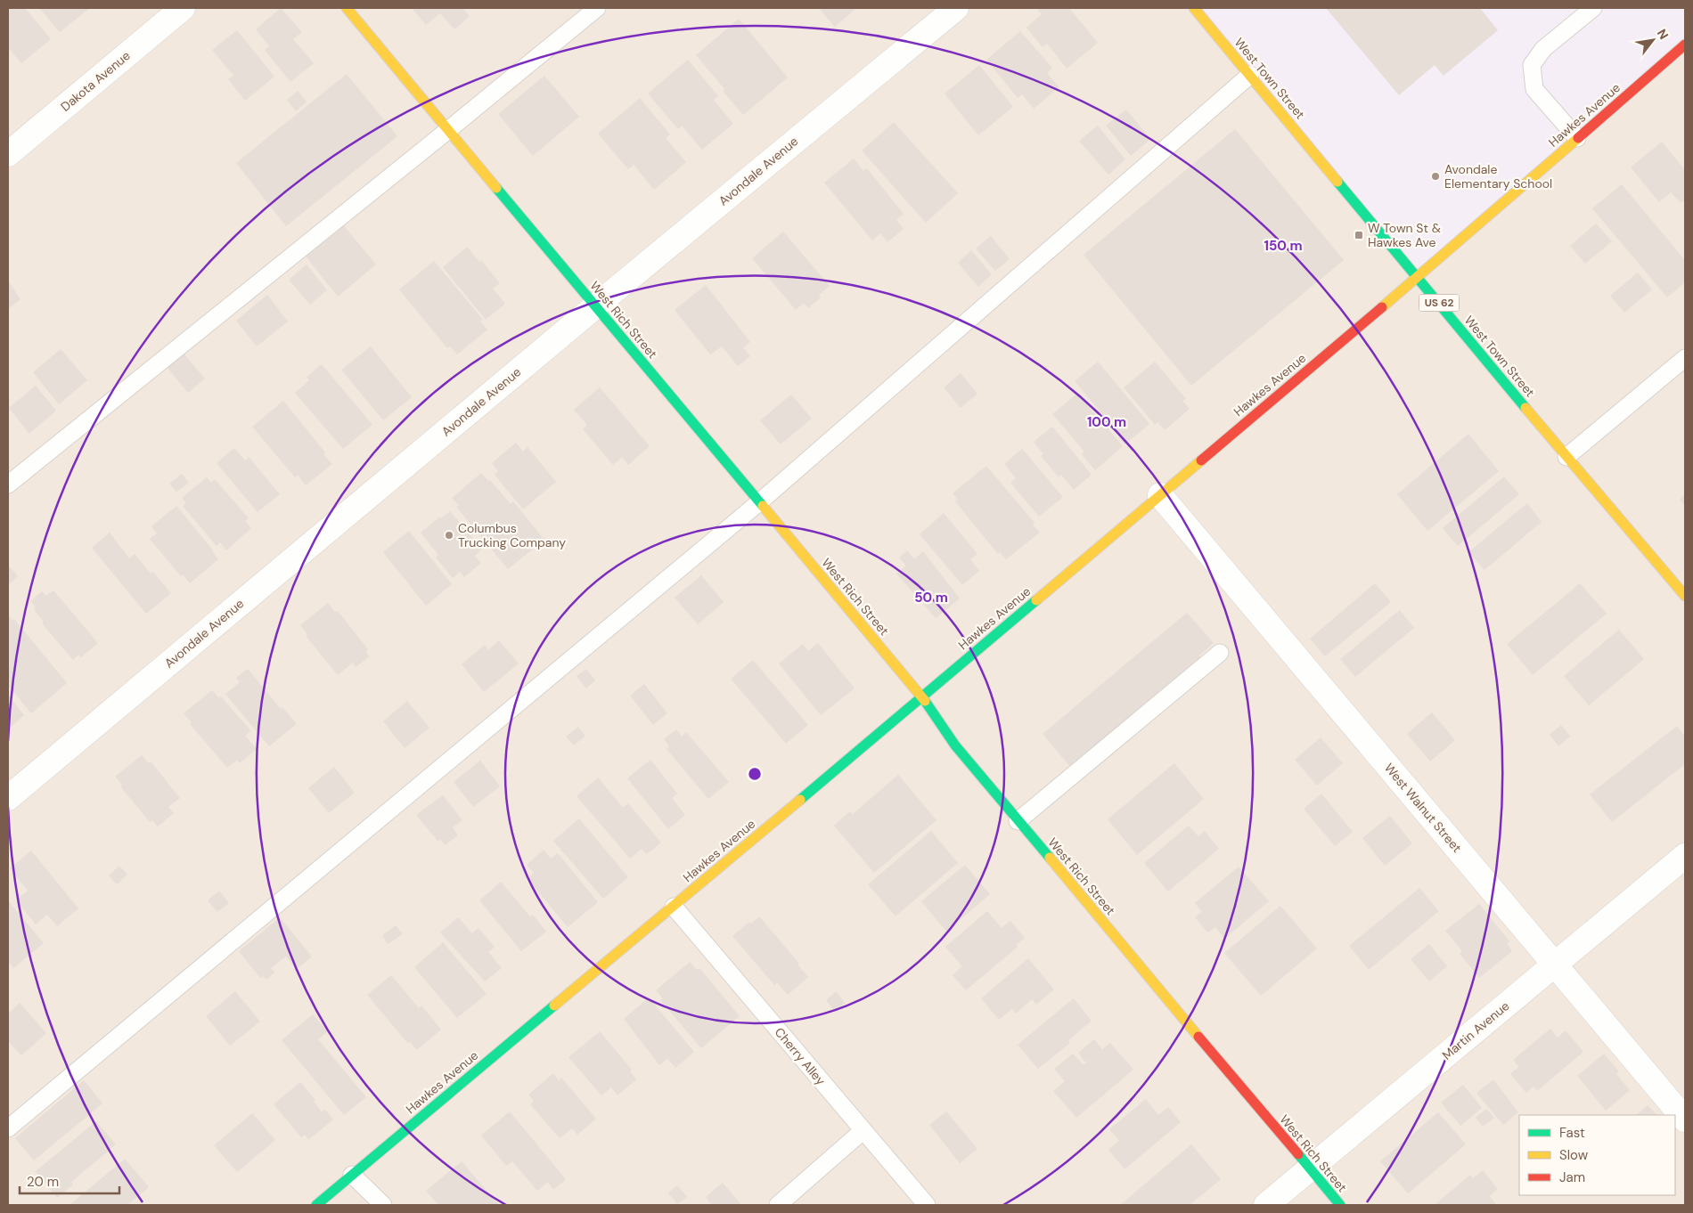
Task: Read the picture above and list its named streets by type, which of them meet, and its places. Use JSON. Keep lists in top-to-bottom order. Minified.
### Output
{"streets":{"street":["West Town Street","Dakota Avenue","Hawkes Avenue","Avondale Avenue","US 62","West Rich Street","West Walnut Street","Martin Avenue"],"lane":["Cherry Alley"]},"crossings":[["West Town Street","Hawkes Avenue"],["Hawkes Avenue","West Rich Street"],["Hawkes Avenue","West Walnut Street"],["Hawkes Avenue","Cherry Alley"],["Avondale Avenue","West Rich Street"],["West Rich Street","Martin Avenue"],["West Walnut Street","Martin Avenue"]],"places":{"other":["Avondale Elementary School","Columbus Trucking Company"],"transit":["W Town St & Hawkes Ave"]},"legend":["Fast","Slow","Jam"],"scale_bar":"20 m","north":"top right","rings":["150 m","100 m","50 m"]}
